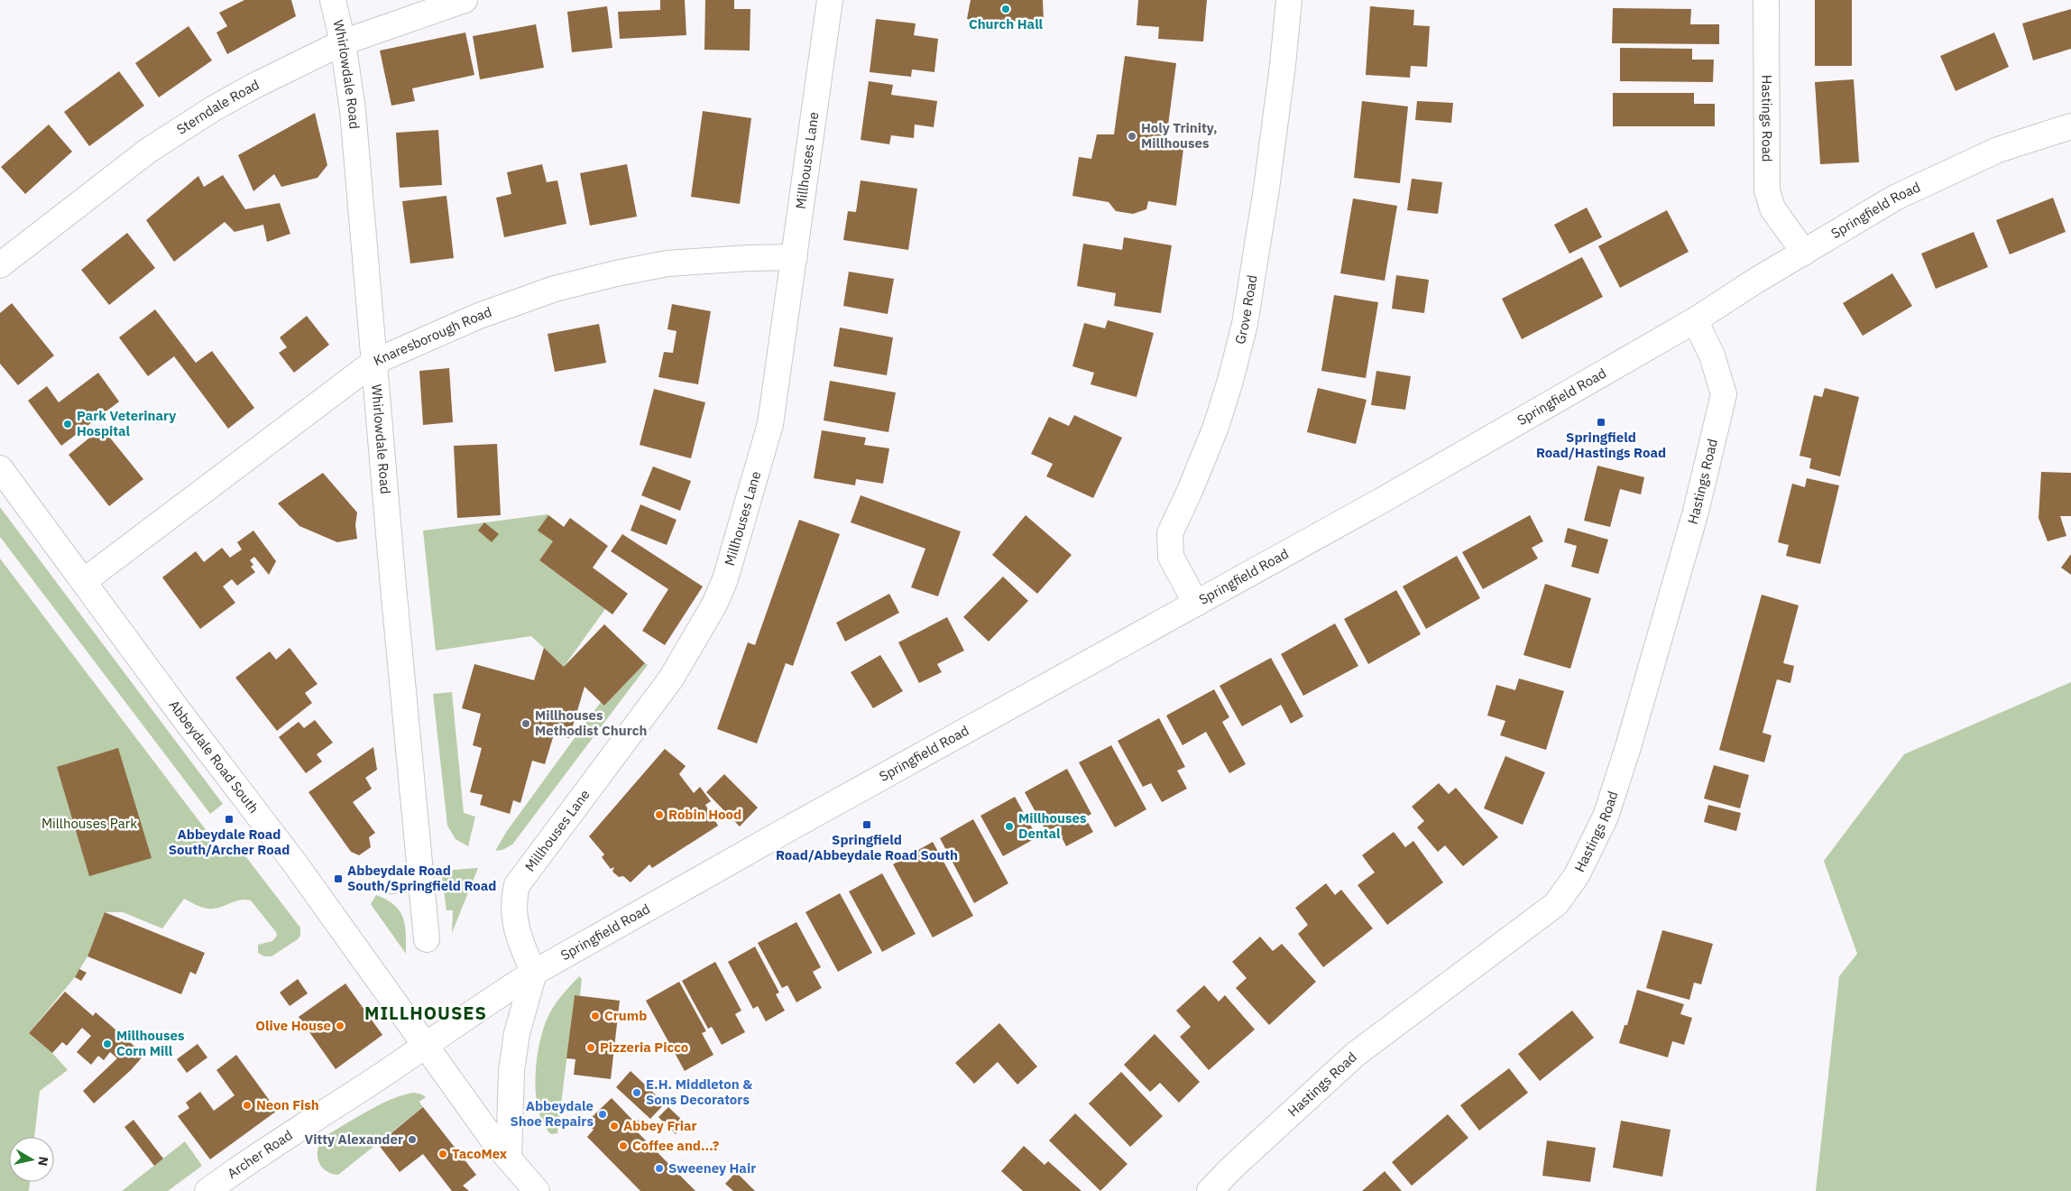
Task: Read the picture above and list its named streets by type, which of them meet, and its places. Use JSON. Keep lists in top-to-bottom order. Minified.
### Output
{"streets":{"street":["Whirlowdale Road","Sterndale Road","Hastings Road","Millhouses Lane","Springfield Road","Grove Road","Knaresborough Road","Abbeydale Road South","Archer Road"]},"crossings":[["Whirlowdale Road","Sterndale Road"],["Whirlowdale Road","Knaresborough Road"],["Hastings Road","Springfield Road"],["Millhouses Lane","Springfield Road"],["Millhouses Lane","Knaresborough Road"],["Springfield Road","Grove Road"],["Springfield Road","Abbeydale Road South"],["Springfield Road","Archer Road"],["Knaresborough Road","Abbeydale Road South"],["Abbeydale Road South","Archer Road"]],"districts":["MILLHOUSES"],"parks":["Millhouses Park"],"places":{"other":["Church Hall","Holy Trinity, Millhouses","Park Veterinary Hospital","Millhouses Methodist Church","Robin Hood","Millhouses Dental","Crumb","Olive House","Millhouses Corn Mill","Pizzeria Picco","E.H. Middleton & Sons Decorators","Neon Fish","Abbeydale Shoe Repairs","Abbey Friar","Vitty Alexander","Coffee and...?","TacoMex","Sweeney Hair"],"transit":["Springfield Road/Hastings Road","Abbeydale Road South/Archer Road","Springfield Road/Abbeydale Road South","Abbeydale Road South/Springfield Road"]},"north":"right"}
